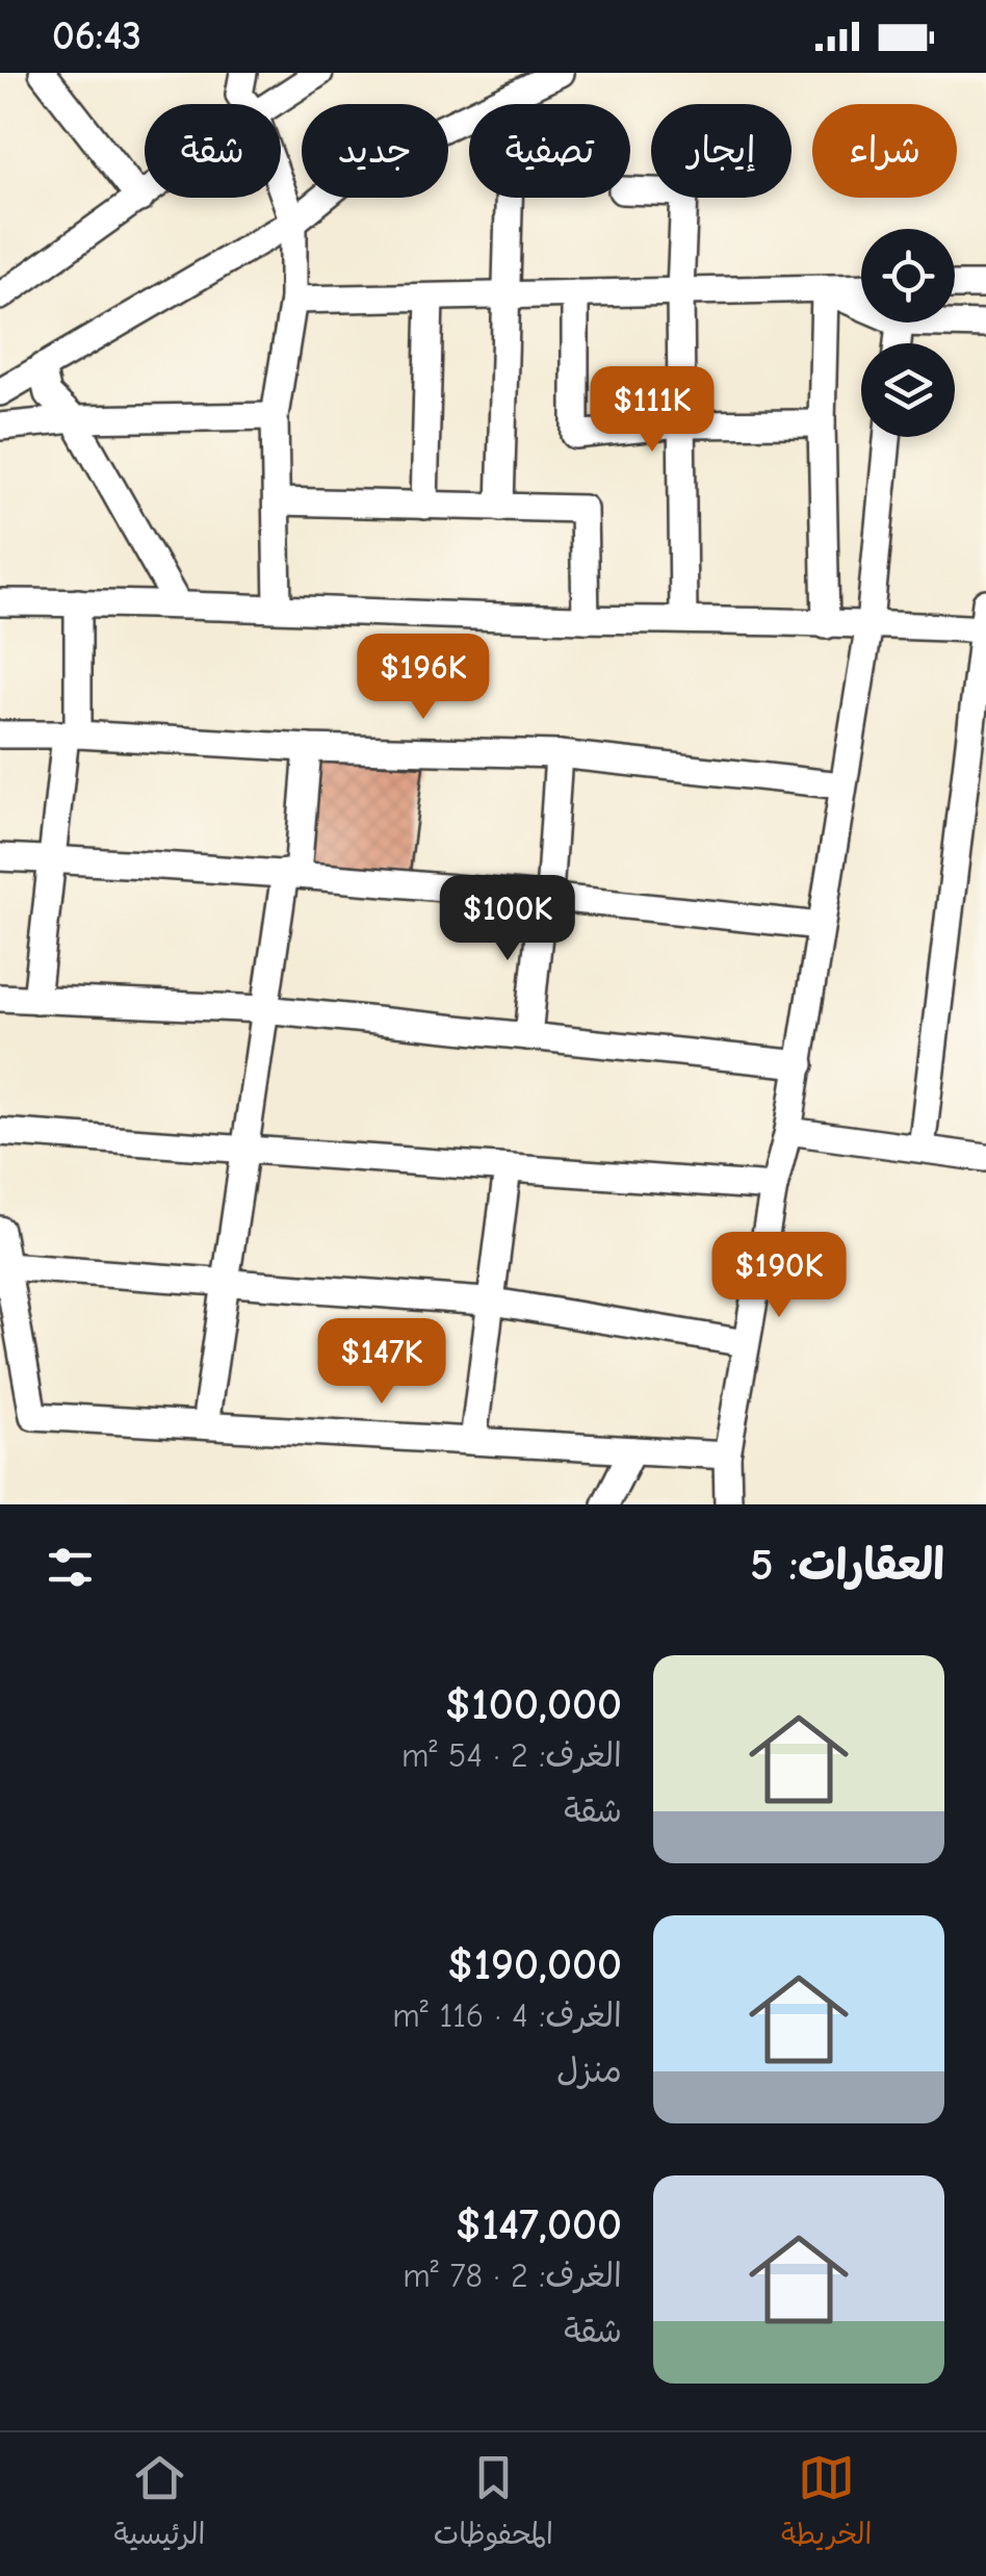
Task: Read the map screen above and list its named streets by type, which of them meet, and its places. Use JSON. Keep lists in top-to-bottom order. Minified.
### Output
{"page":{"status":"06:43","chip":["شراء","إيجار","تصفية","جديد","شقة"],"price":["$111K","$196K","$100K","$190K","$147K"],"heading":"العقارات: 5","list":[{"name":"$100,000","note":"الغرف: 2 · 54 m² · شقة"},{"name":"$190,000","note":"الغرف: 4 · 116 m² · منزل"},{"name":"$147,000","note":"الغرف: 2 · 78 m² · شقة"}],"tabs":["الخريطة","المحفوظات","الرئيسية"]}}
